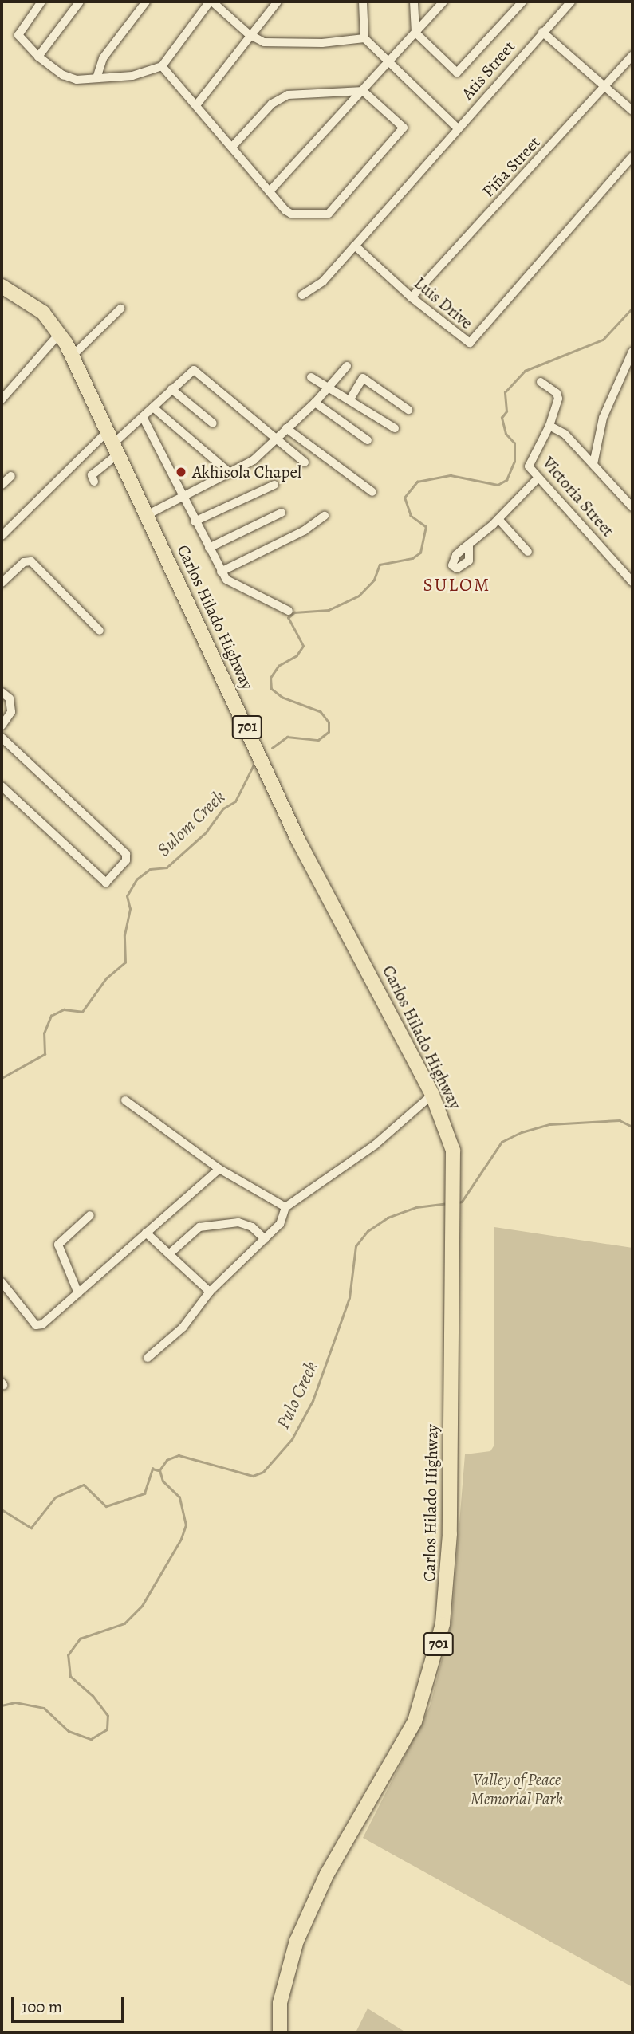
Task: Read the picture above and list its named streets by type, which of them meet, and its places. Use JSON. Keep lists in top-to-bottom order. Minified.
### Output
{"streets":{"main road":["Carlos Hilado Highway","701"],"street":["Atis Street","Piña Street","Luis Drive","Victoria Street"]},"crossings":[["Piña Street","Luis Drive"]],"districts":["SULOM"],"water":["Sulom Creek","Pulo Creek"],"parks":["Valley of Peace Memorial Park"],"places":["Akhisola Chapel"],"scale_bar":"100 m"}
